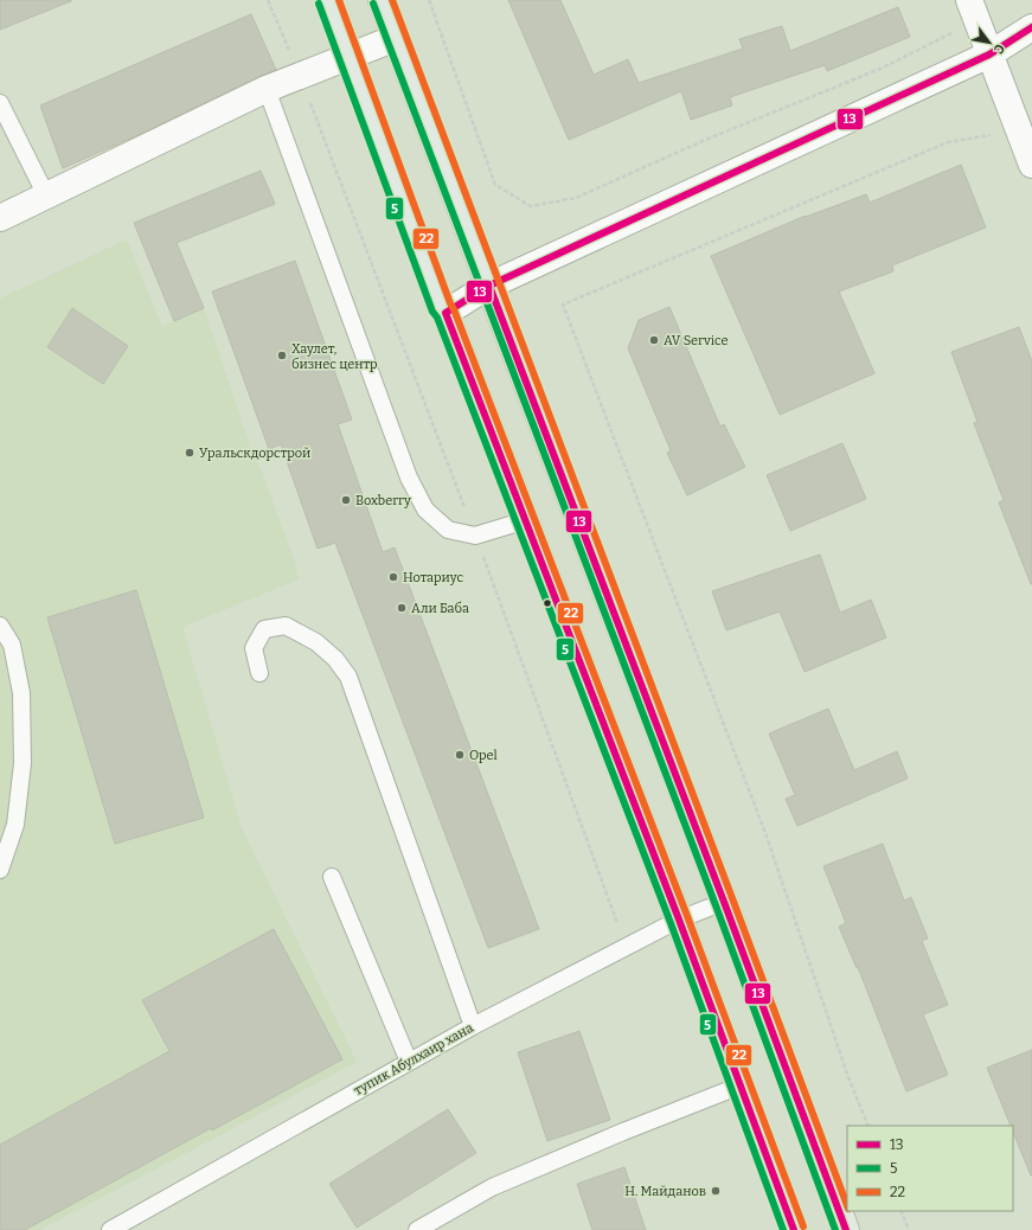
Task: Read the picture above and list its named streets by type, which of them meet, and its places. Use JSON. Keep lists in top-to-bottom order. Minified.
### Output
{"streets":{"lane":["тупик Абулхаир хана"]},"places":["AV Service","Хаулет, бизнес центр","Уральскдорстрой","Boxberry","Нотариус","Али Баба","Opel","Н. Майданов"],"lines":["transit line 22","transit line 5","transit line 13"],"legend":["13","5","22"],"north":"bottom right"}
